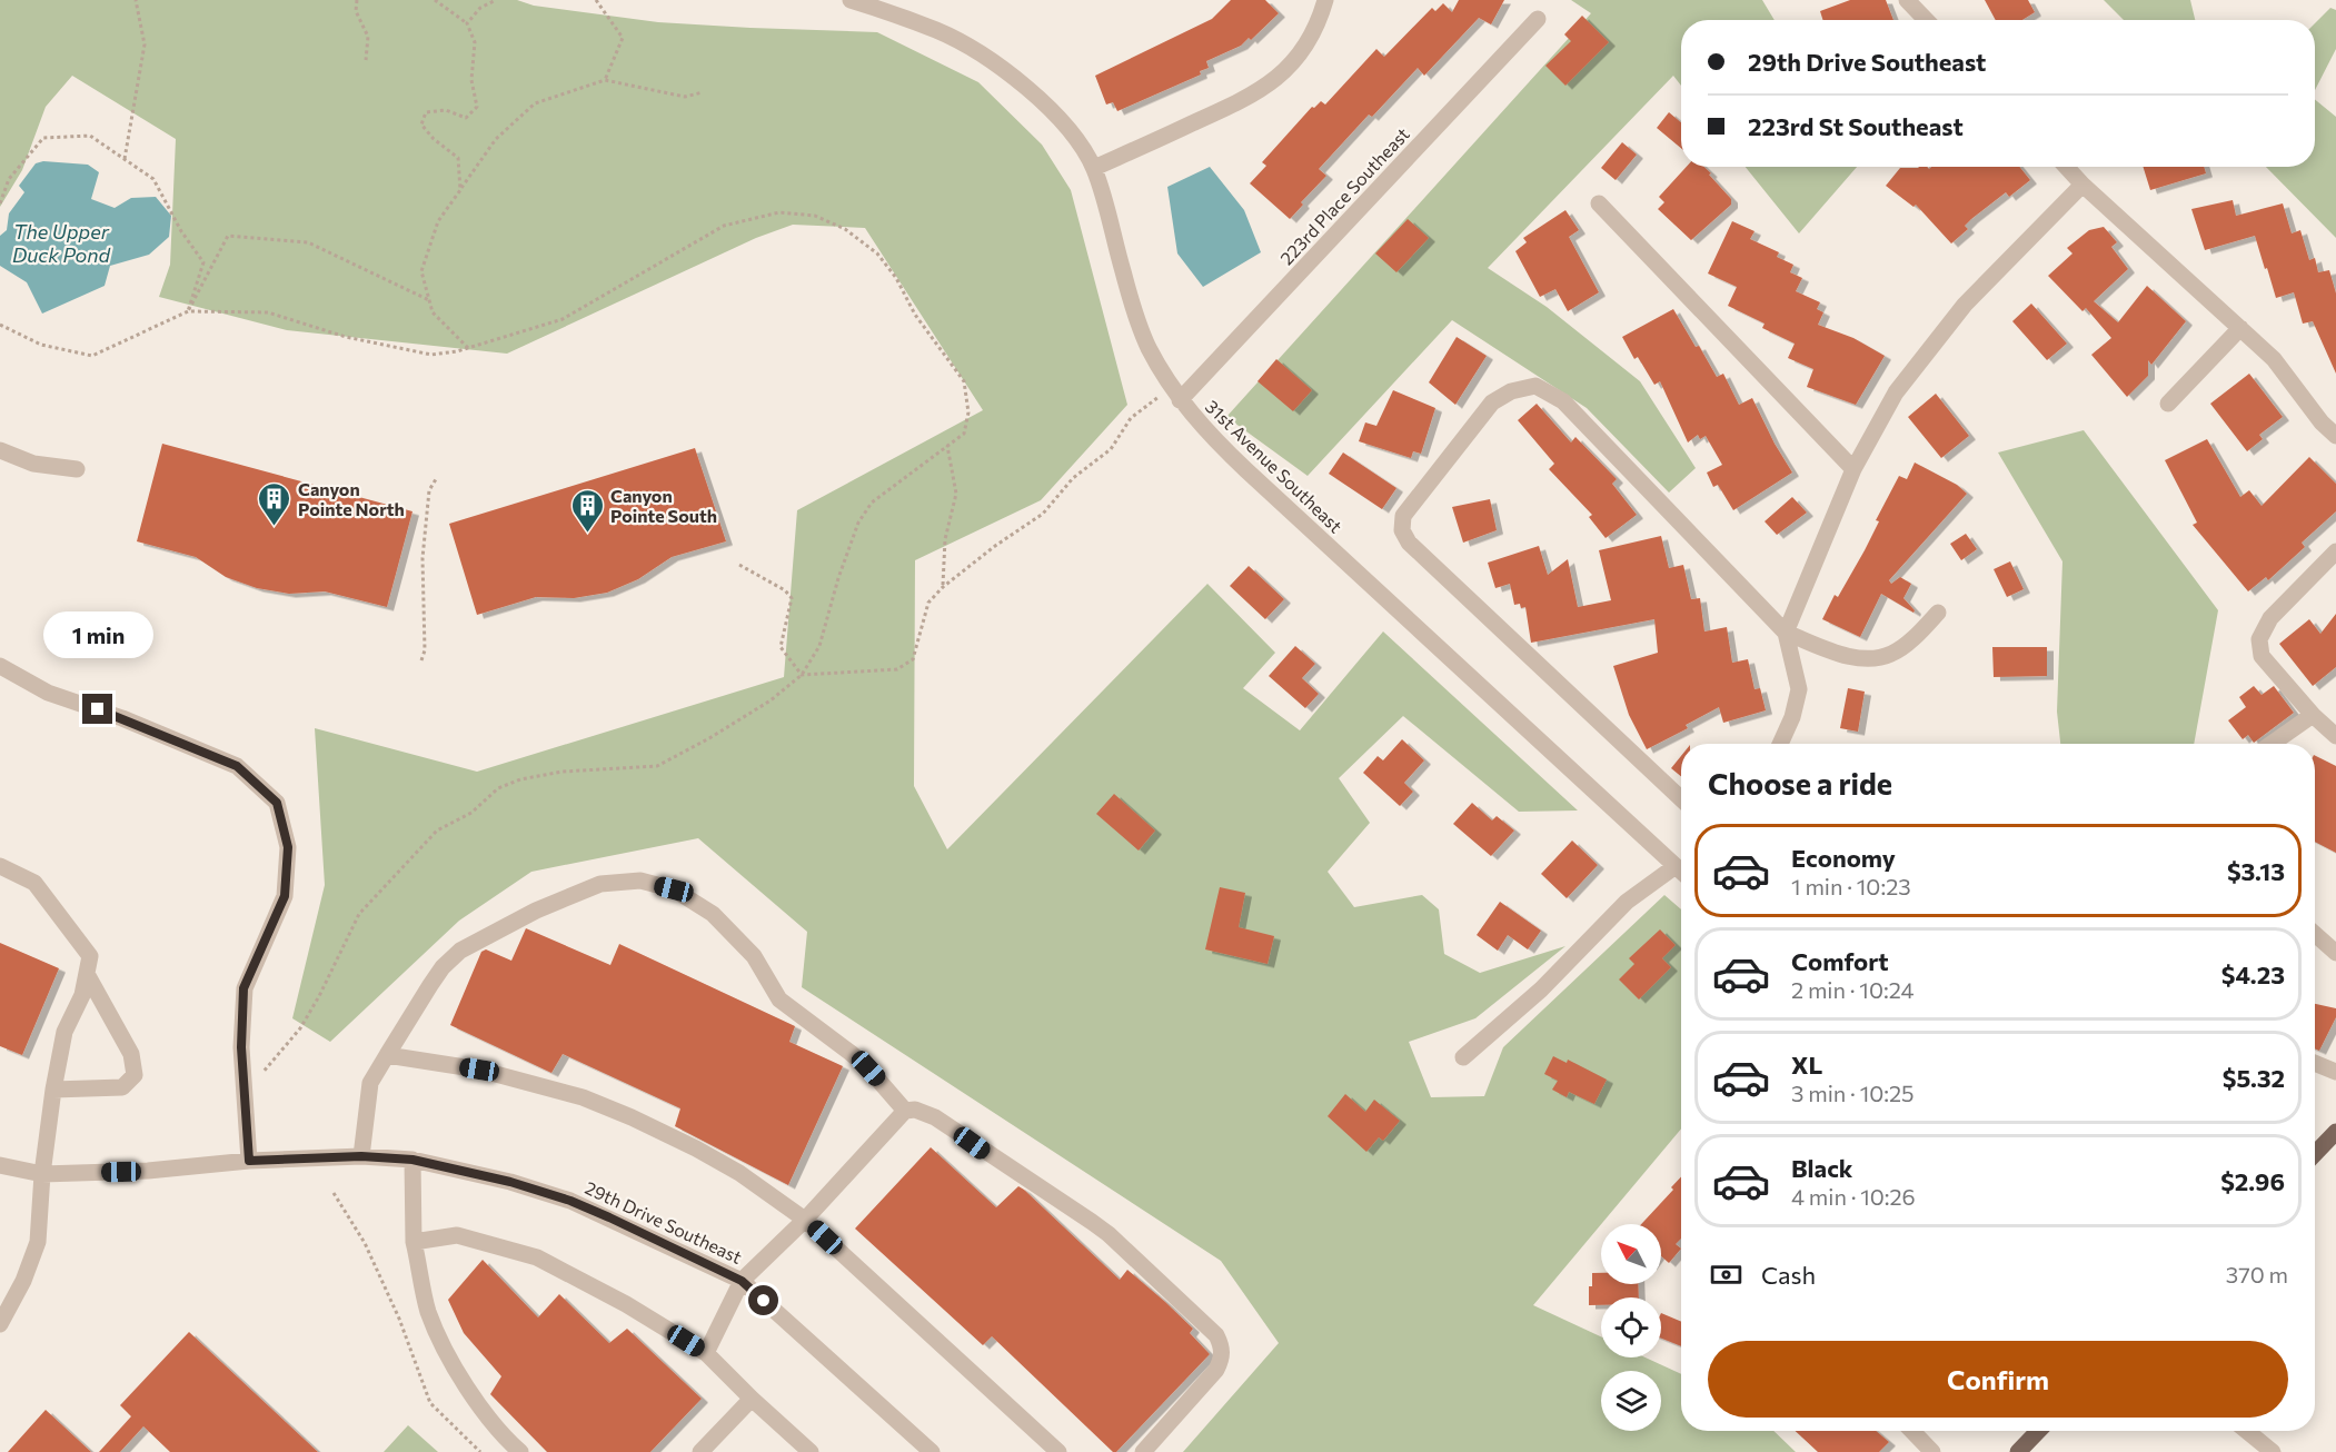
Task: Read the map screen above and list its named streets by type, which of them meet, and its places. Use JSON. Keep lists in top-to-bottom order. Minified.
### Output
{"streets":{"street":["223rd Place Southeast","31st Avenue Southeast","29th Drive Southeast"]},"crossings":[["223rd Place Southeast","31st Avenue Southeast"]],"water":["The Upper Duck Pond"],"places":{"building":["Canyon Pointe North","Canyon Pointe South"]},"north":"top left","page":{"banner":["29th Drive Southeast","223rd St Southeast"],"bubble":"1 min","heading":"Choose a ride","list":[{"name":"Economy","note":"1 min · 10:23","value":"$3.13"},{"name":"Comfort","note":"2 min · 10:24","value":"$4.23"},{"name":"XL","note":"3 min · 10:25","value":"$5.32"},{"name":"Black","note":"4 min · 10:26","value":"$2.96"}],"pay":["Cash","370 m"],"buttons":"Confirm"}}
